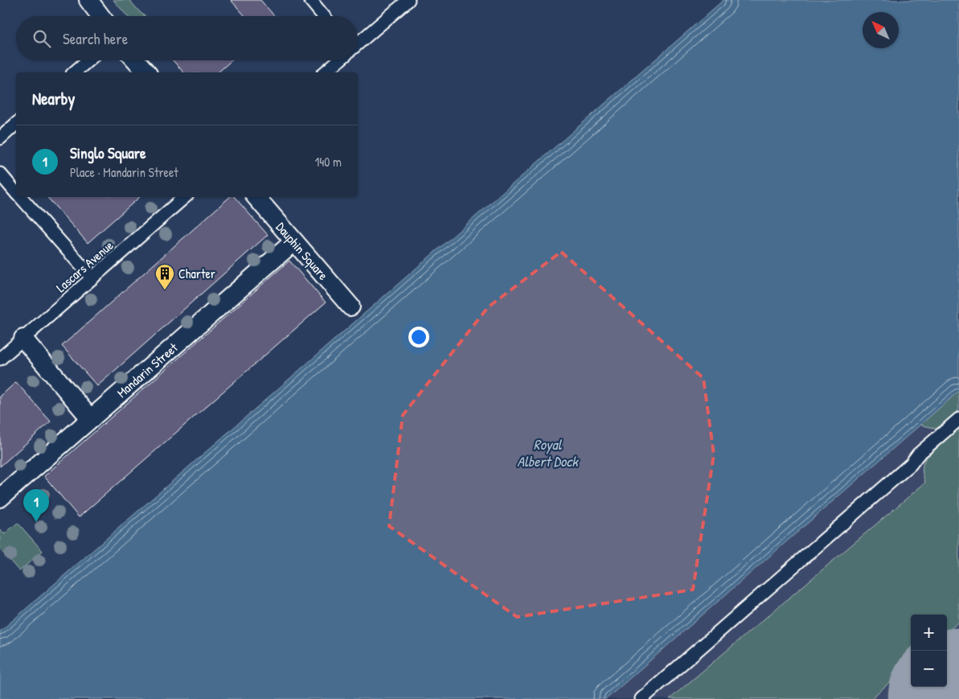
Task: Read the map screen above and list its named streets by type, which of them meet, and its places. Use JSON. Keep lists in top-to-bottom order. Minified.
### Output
{"streets":{"street":["Dauphin Square","Mandarin Street"],"lane":["Lascars Avenue"]},"crossings":[["Dauphin Square","Mandarin Street"]],"water":["Royal Albert Dock"],"places":{"building":["Charter"]},"north":"top left","page":{"search":"Search here","heading":"Nearby","list":[{"mark":"1","name":"Singlo Square","note":"Place · Mandarin Street","value":"140 m"}],"pins":"1","map_buttons":["+","−"]}}
